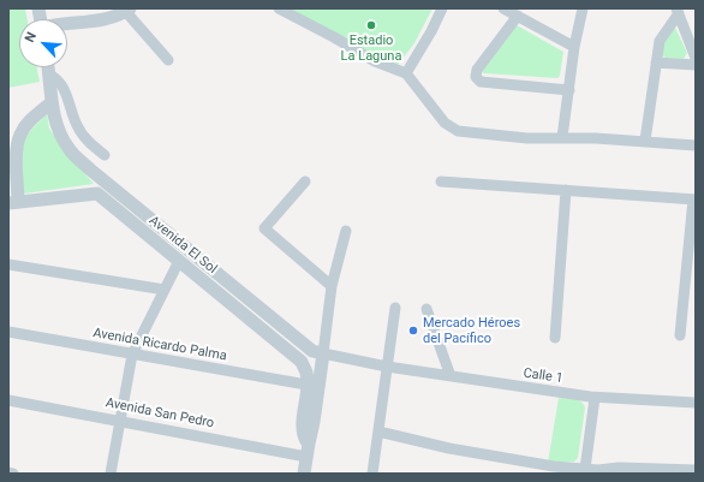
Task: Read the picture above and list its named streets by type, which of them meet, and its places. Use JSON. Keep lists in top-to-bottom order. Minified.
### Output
{"streets":{"street":["Avenida El Sol","Avenida Ricardo Palma","Calle 1","Avenida San Pedro"]},"crossings":[["Avenida El Sol","Calle 1"]],"places":["Estadio La Laguna","Mercado Héroes del Pacífico"],"north":"top left"}
